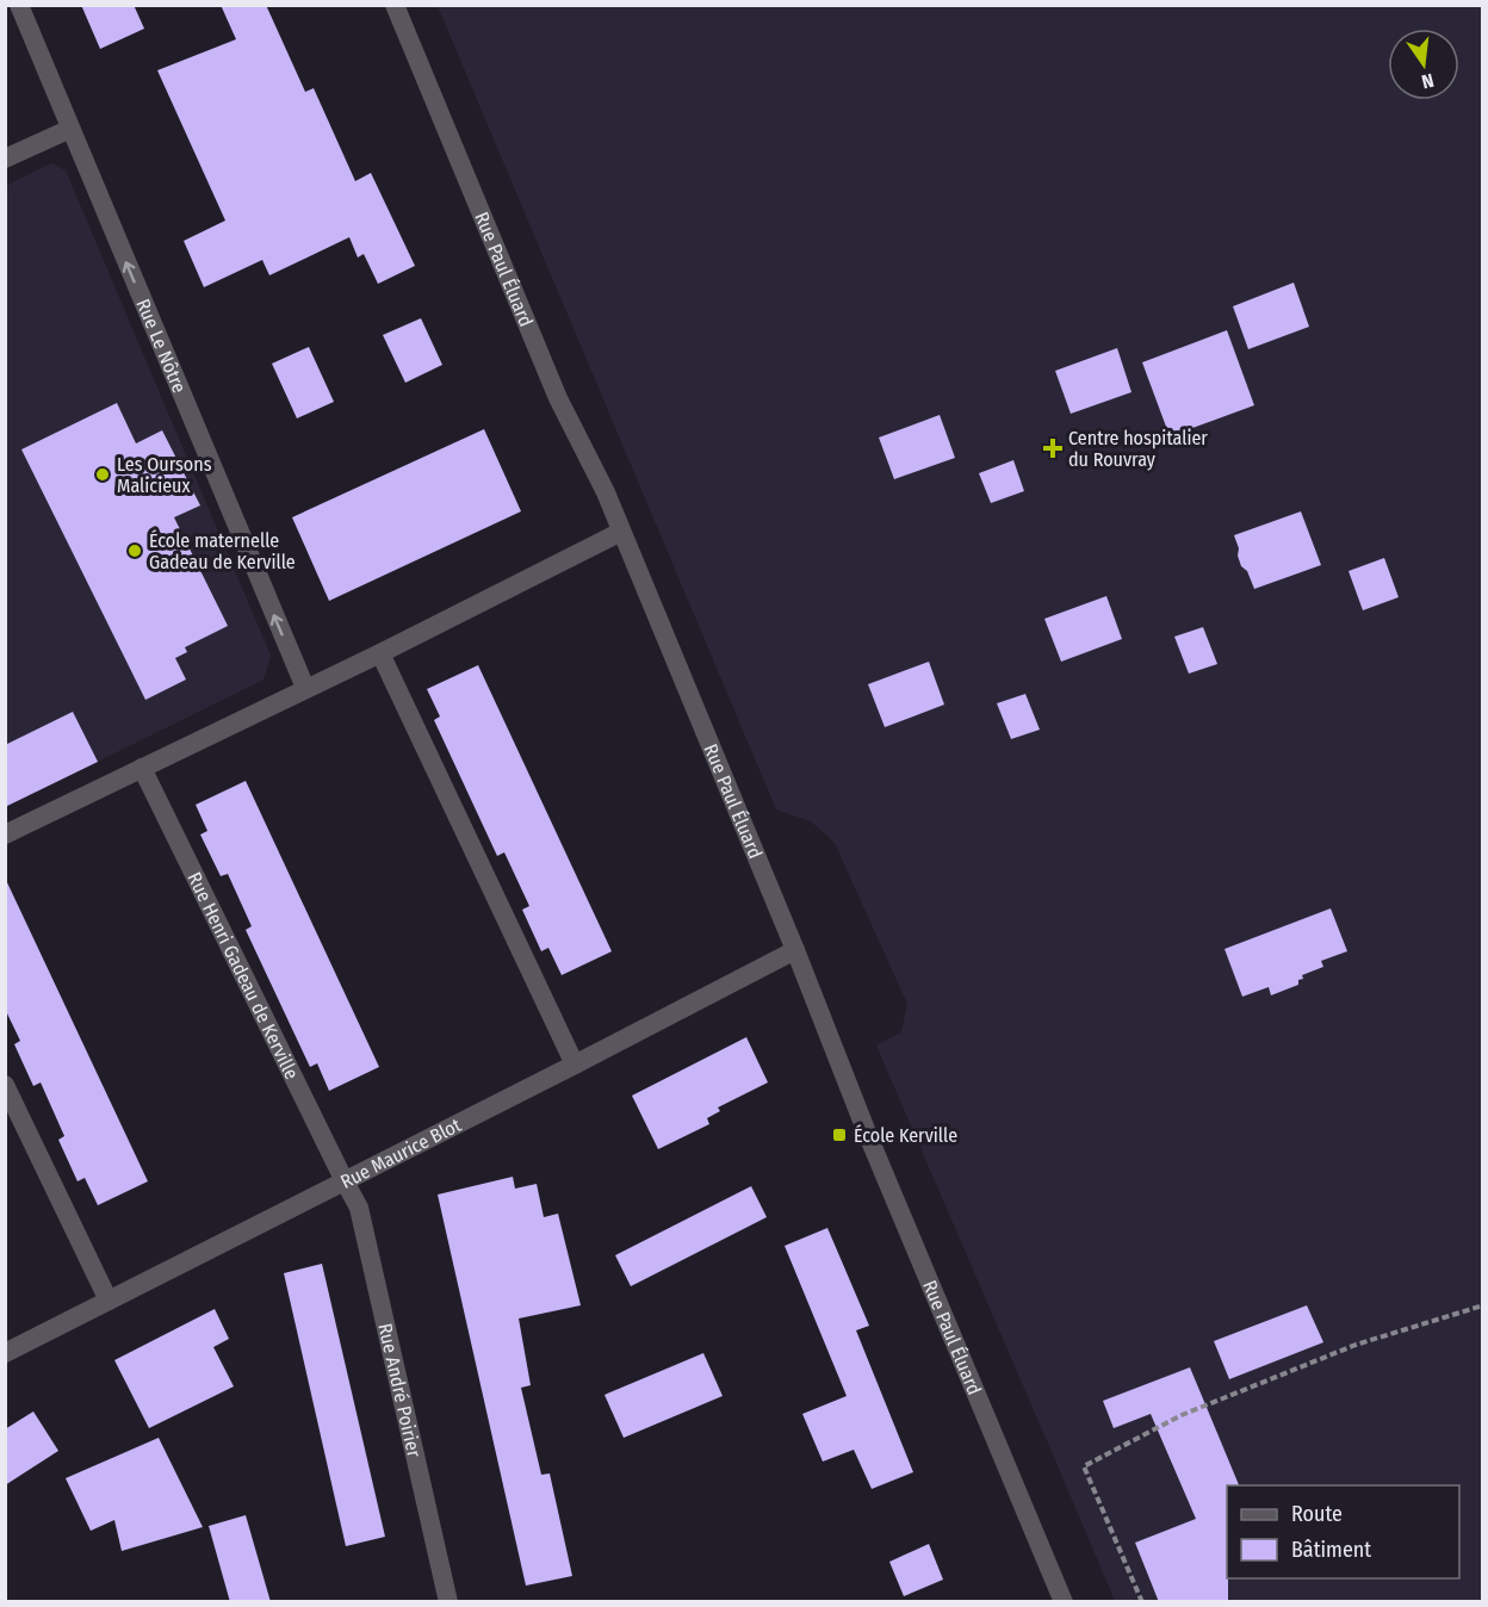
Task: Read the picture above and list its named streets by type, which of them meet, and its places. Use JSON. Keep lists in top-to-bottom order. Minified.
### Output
{"streets":{"street":["Rue Paul Éluard","Rue Le Nôtre","Rue Henri Gadeau de Kerville","Rue Maurice Blot","Rue André Poirier"]},"crossings":[["Rue Paul Éluard","Rue Maurice Blot"],["Rue Henri Gadeau de Kerville","Rue Maurice Blot"],["Rue Henri Gadeau de Kerville","Rue André Poirier"],["Rue Maurice Blot","Rue André Poirier"]],"one_way":["Rue Le Nôtre"],"places":{"health":["Centre hospitalier du Rouvray"],"other":["Les Oursons Malicieux","École maternelle Gadeau de Kerville"],"transit":["École Kerville"]},"legend":["Route","Bâtiment"],"north":"bottom"}
